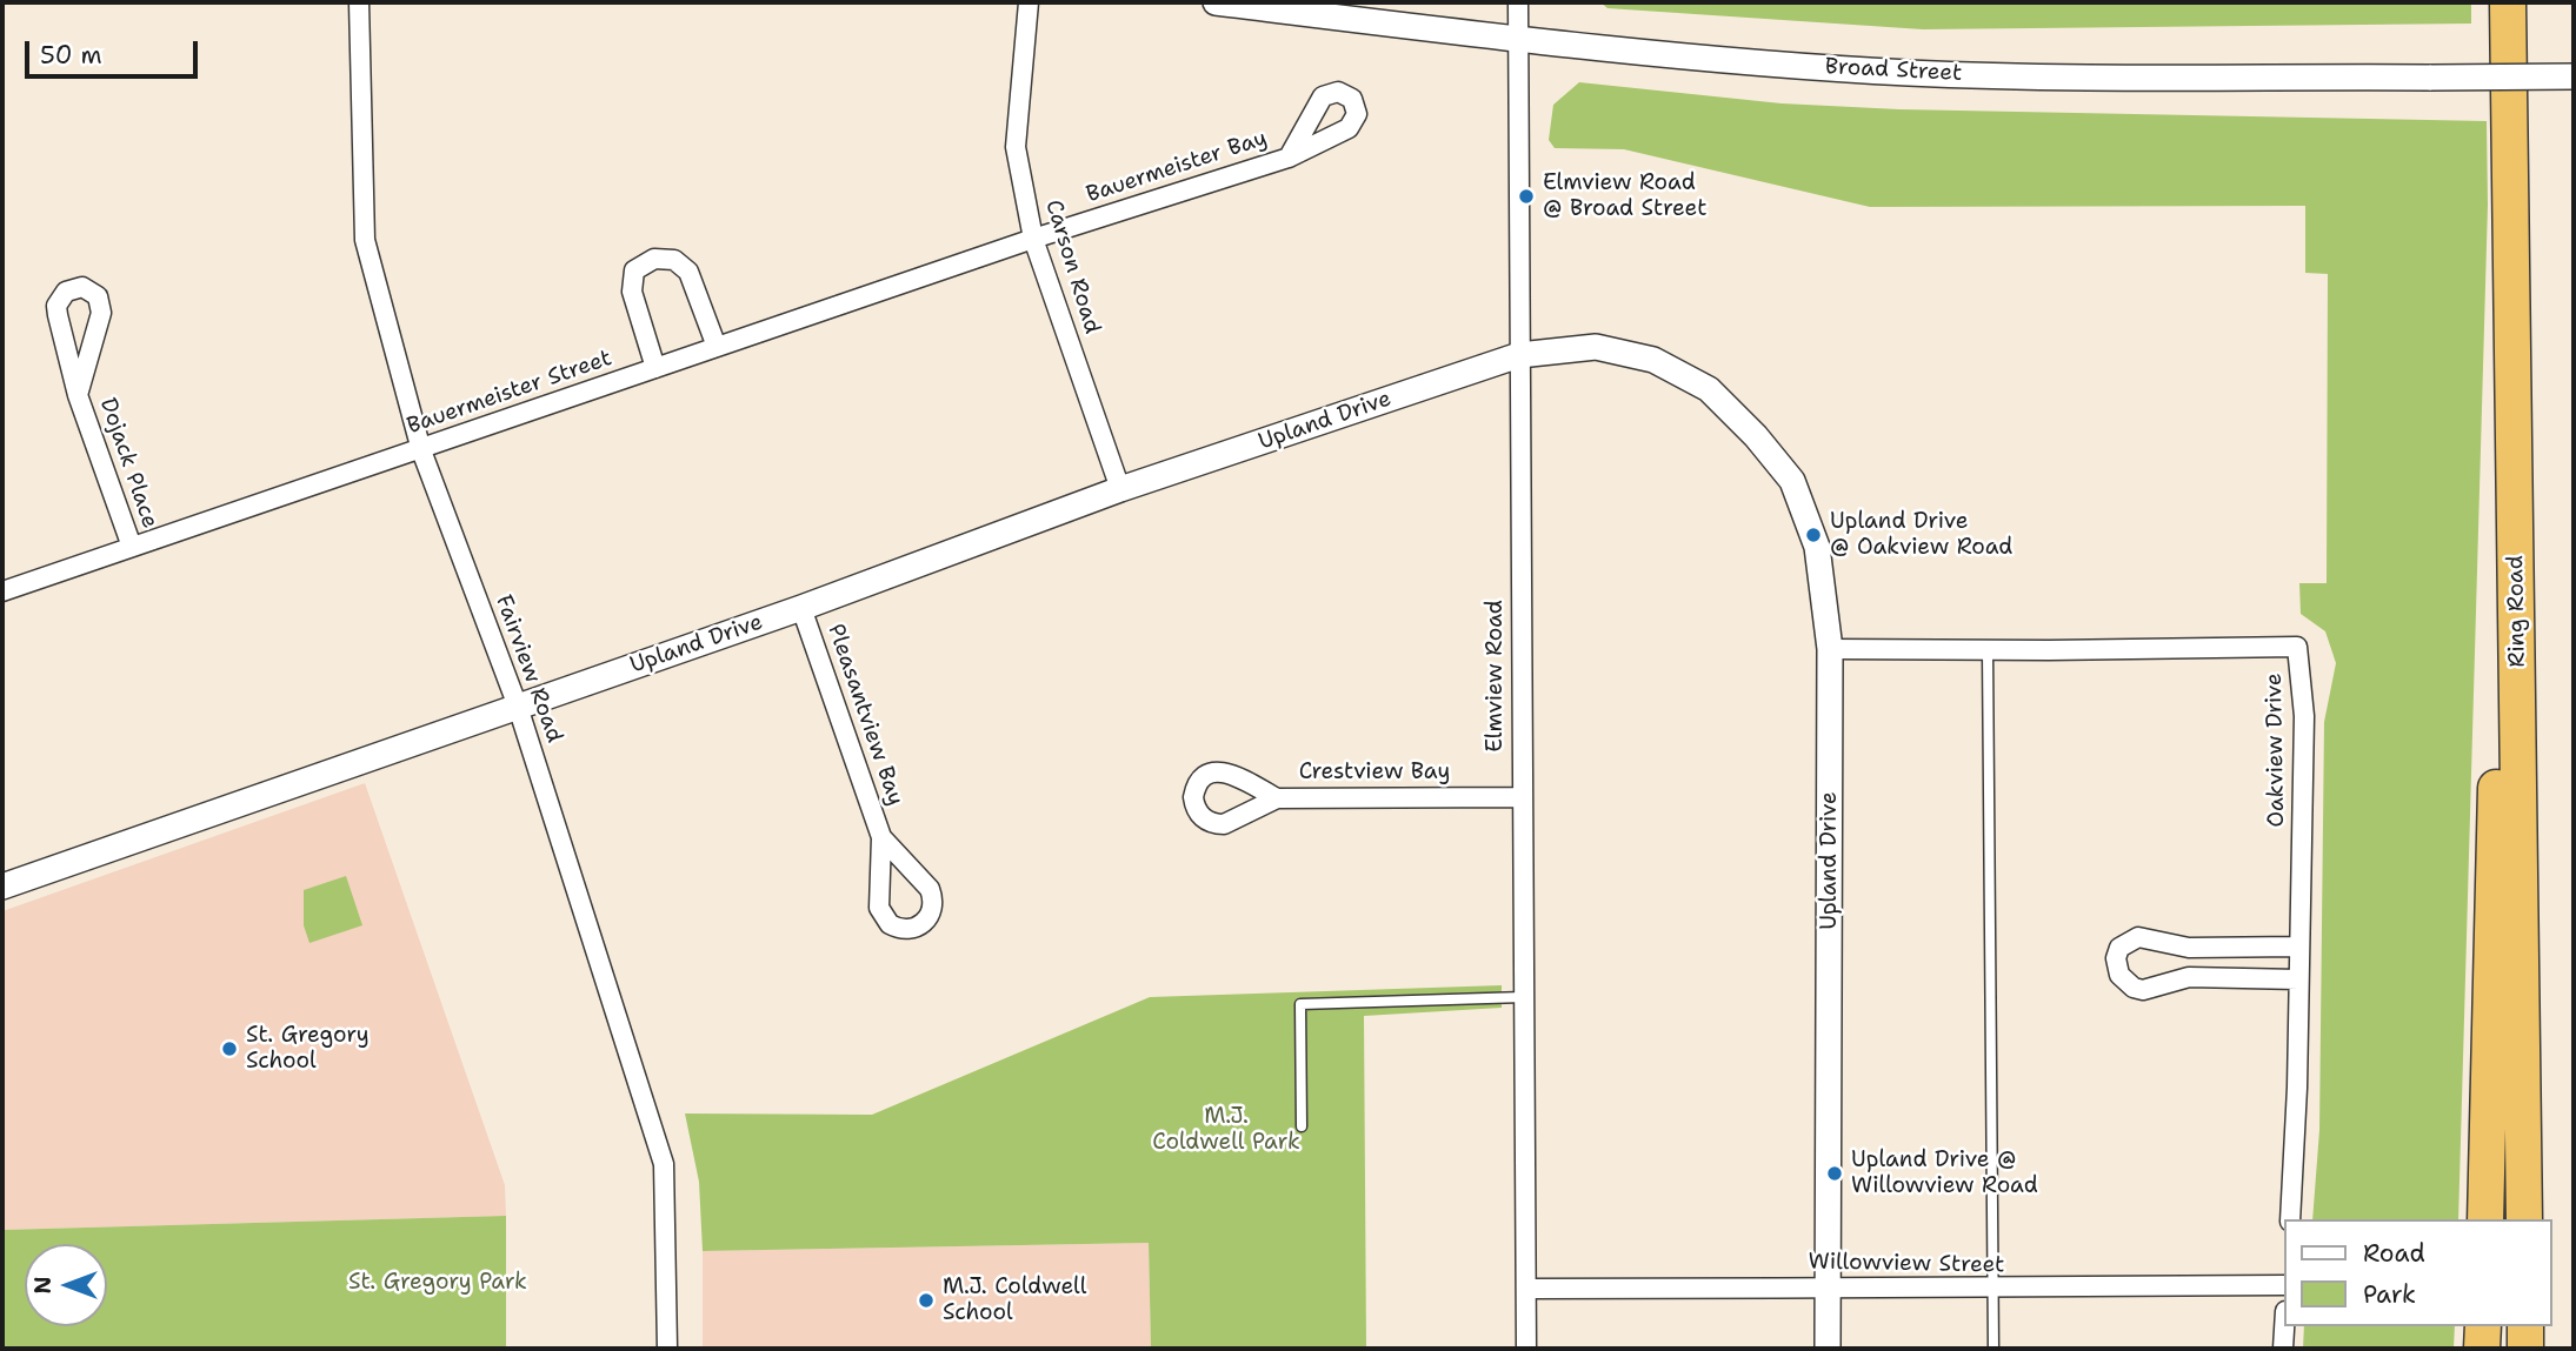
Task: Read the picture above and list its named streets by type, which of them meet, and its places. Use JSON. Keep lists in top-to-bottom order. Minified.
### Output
{"streets":{"highway":["Ring Road"],"street":["Broad Street","Bauermeister Bay","Carson Road","Bauermeister Street","Upland Drive","Dojack Place","Fairview Road","Elmview Road","Pleasantview Bay","Oakview Drive","Crestview Bay","Willowview Street"]},"crossings":[["Broad Street","Elmview Road"],["Bauermeister Bay","Carson Road"],["Bauermeister Bay","Bauermeister Street"],["Carson Road","Bauermeister Street"],["Carson Road","Upland Drive"],["Bauermeister Street","Dojack Place"],["Bauermeister Street","Fairview Road"],["Upland Drive","Fairview Road"],["Upland Drive","Elmview Road"],["Upland Drive","Pleasantview Bay"],["Upland Drive","Oakview Drive"],["Upland Drive","Willowview Street"],["Elmview Road","Crestview Bay"],["Elmview Road","Willowview Street"]],"parks":["M.J. Coldwell Park","St. Gregory Park"],"places":["Elmview Road @ Broad Street","Upland Drive @ Oakview Road","St. Gregory School","Upland Drive @ Willowview Road","M.J. Coldwell School"],"legend":["Road","Park"],"scale_bar":"50 m","north":"left"}
